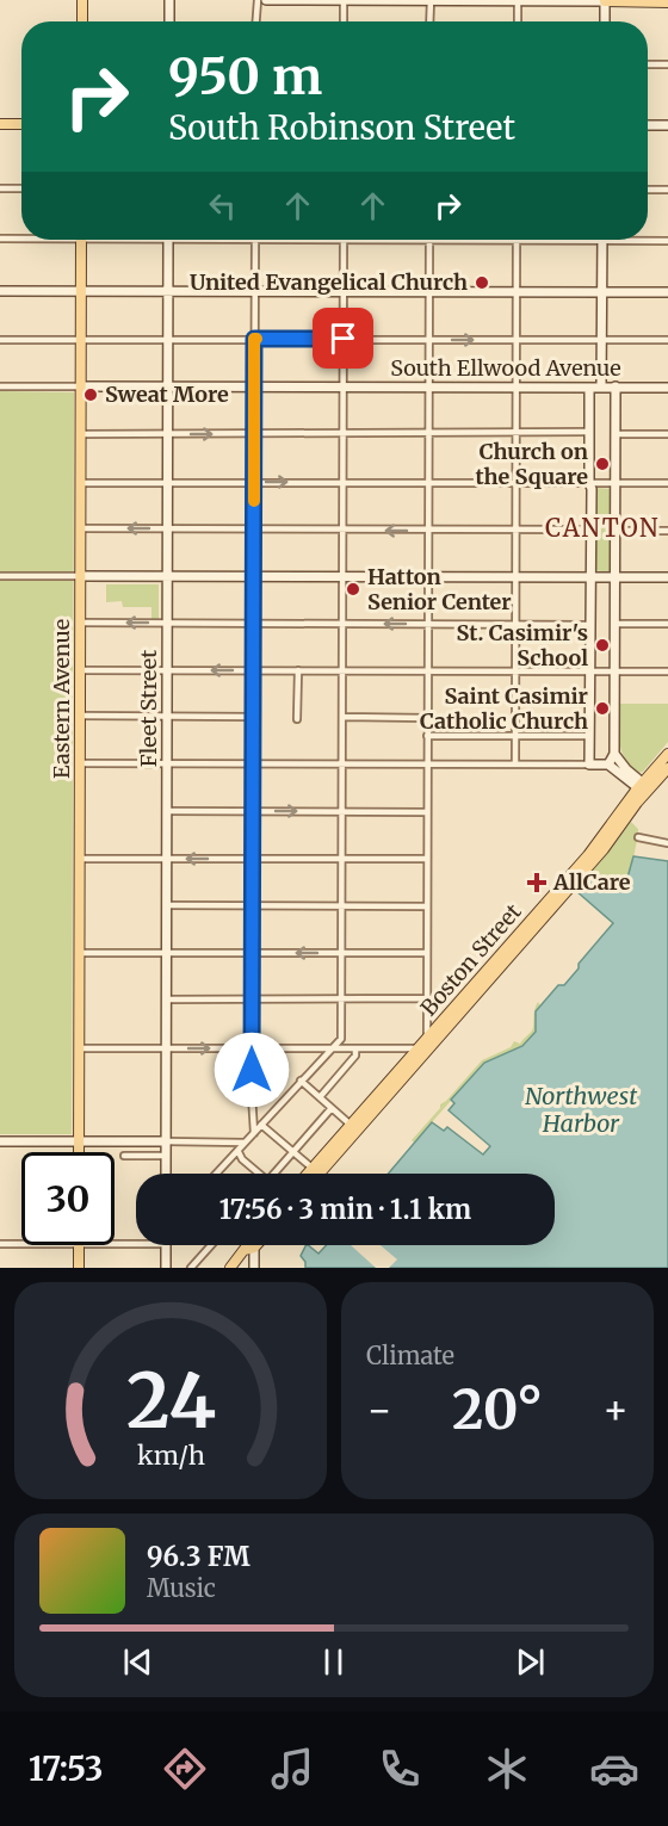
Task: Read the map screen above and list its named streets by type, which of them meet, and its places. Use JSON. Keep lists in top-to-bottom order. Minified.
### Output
{"streets":{"main road":["Eastern Avenue","Boston Street"],"street":["South Ellwood Avenue","Fleet Street"]},"crossings":[["South Ellwood Avenue","Eastern Avenue"],["South Ellwood Avenue","Fleet Street"]],"districts":["CANTON"],"water":["Northwest Harbor"],"places":{"other":["United Evangelical Church","Sweat More","Church on the Square","Hatton Senior Center","St. Casimir's School","Saint Casimir Catholic Church"],"health":["AllCare"]},"page":{"turn":["950 m","South Robinson Street"],"limit":"30","trip":"17:56 · 3 min · 1.1 km","tile":"Climate","heat":["−","20°","+"],"song":["96.3 FM","Music"],"tabs":"17:53","gauge":["24","km/h"]}}
